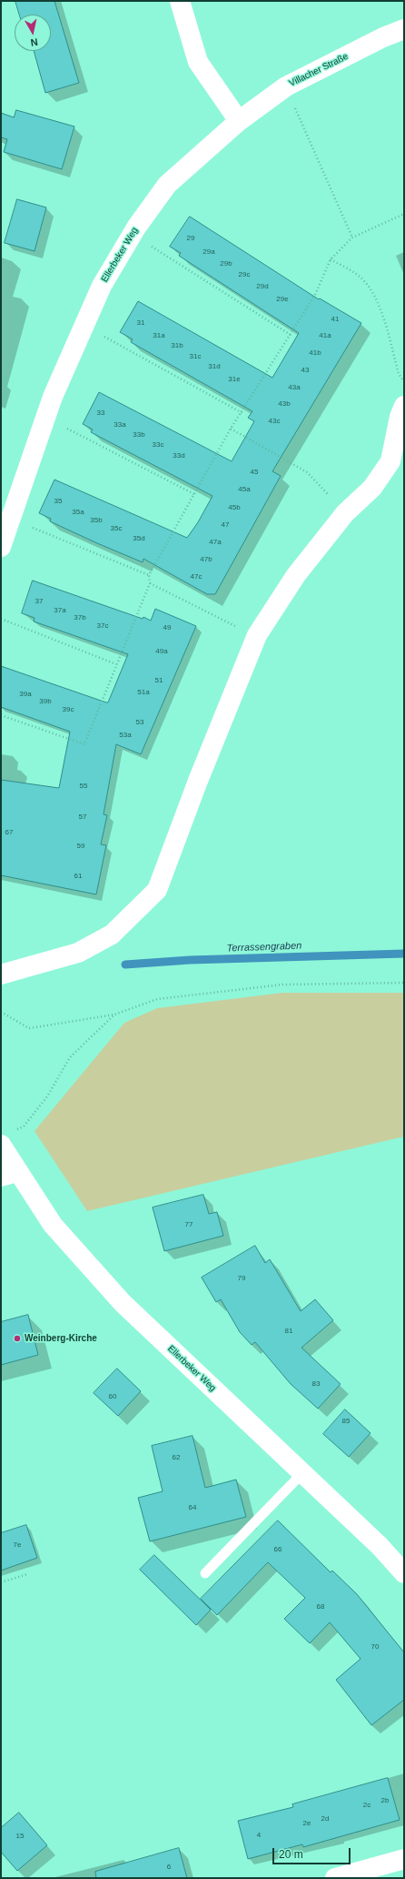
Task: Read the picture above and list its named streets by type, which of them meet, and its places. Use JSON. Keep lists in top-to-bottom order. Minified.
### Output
{"streets":{"street":["Villacher Straße","Ellerbeker Weg"]},"crossings":[["Villacher Straße","Ellerbeker Weg"]],"water":["Terrassengraben"],"places":["Weinberg-Kirche"],"house_numbers":["29","29a","29b","29c","29d","29e","41","31","31a","41a","31b","41b","31c","31d","43","31e","43a","43b","33","43c","33a","33b","33c","33d","45","45a","35","45b","35a","35b","47","35c","35d","47a","47b","47c","37","37a","37b","37c","49","49a","51","51a","39a","39b","39c","53","53a","55","57","67","59","61","77","79","81","83","60","85","62","64","7e","66","68","70","2b","2c","2d","2e","4","15","6"],"scale_bar":"20 m","north":"bottom"}
